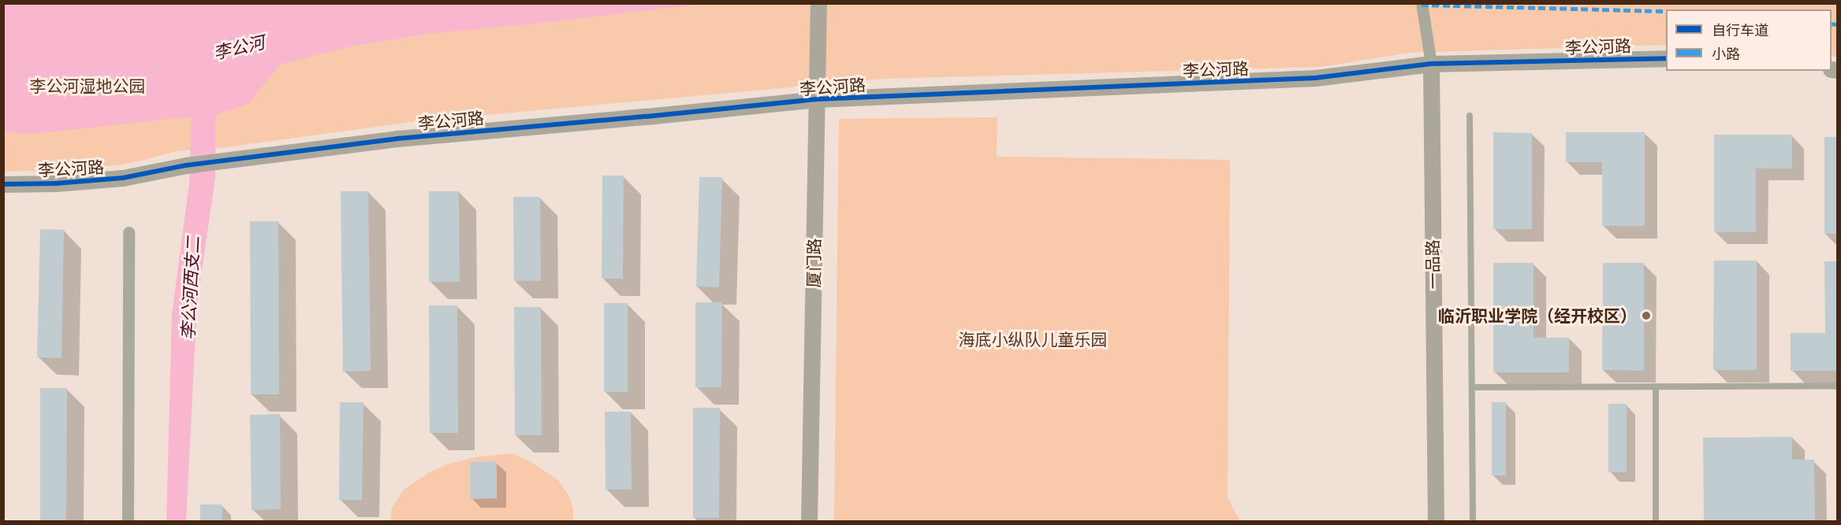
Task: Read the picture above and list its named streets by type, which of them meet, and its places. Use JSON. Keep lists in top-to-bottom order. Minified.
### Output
{"streets":{"street":["李公河路","厦门路","一品路"]},"crossings":[["李公河路","厦门路"],["李公河路","一品路"]],"water":["李公河","李公河西支二"],"parks":["李公河湿地公园","海底小纵队儿童乐园"],"places":["临沂职业学院（经开校区）"],"legend":["自行车道","小路"]}
